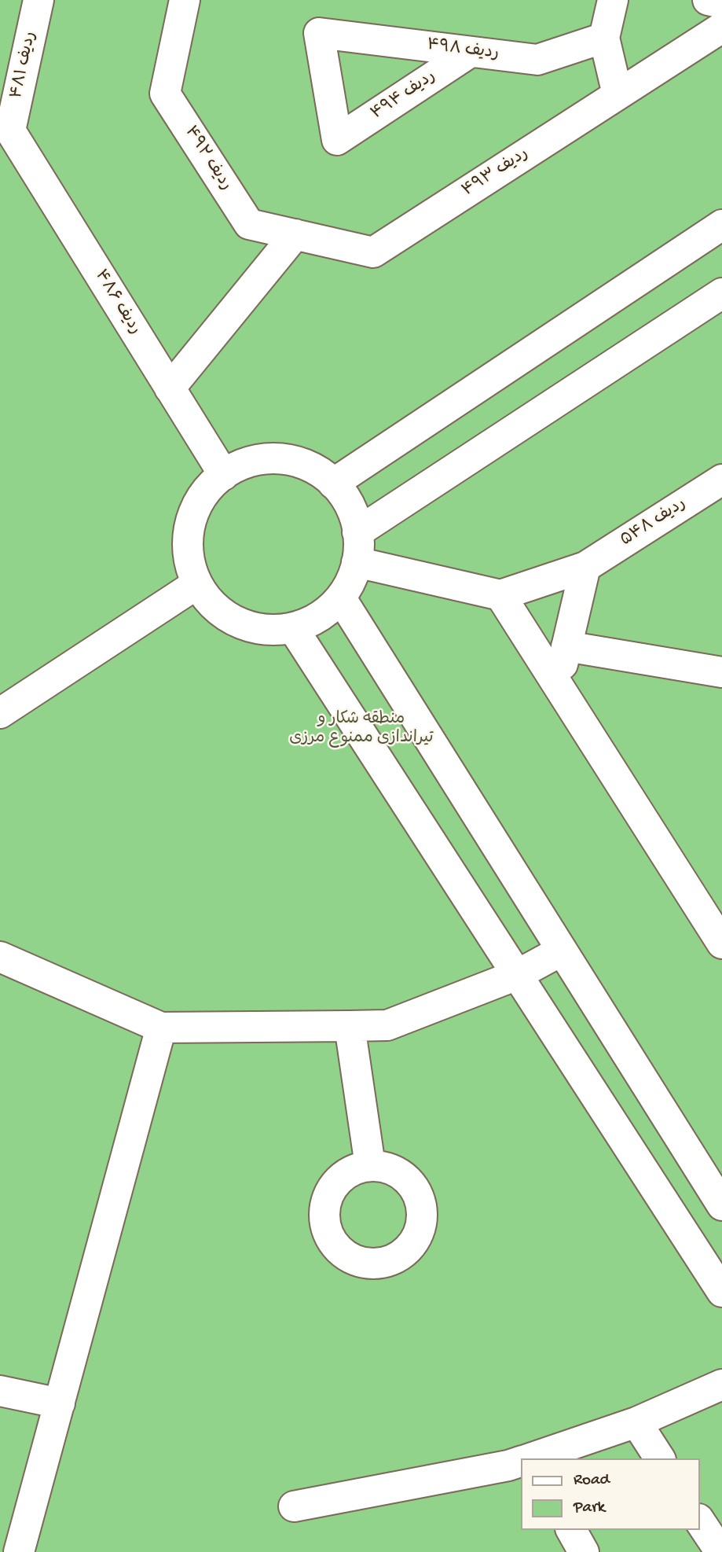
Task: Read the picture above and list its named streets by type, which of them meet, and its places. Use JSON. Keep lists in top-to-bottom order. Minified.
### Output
{"streets":{"street":["ردیف ۴۹۸","ردیف ۴۸۱","ردیف ۴۹۴","ردیف ۴۹۲","ردیف ۴۹۳","ردیف ۴۸۶","ردیف ۵۴۸"]},"crossings":[["ردیف ۴۹۸","ردیف ۴۹۴"],["ردیف ۴۸۱","ردیف ۴۸۶"],["ردیف ۴۹۲","ردیف ۴۹۳"]],"parks":["منطقه شکار و تیراندازی ممنوع مرزی"],"legend":["Road","Park"]}
